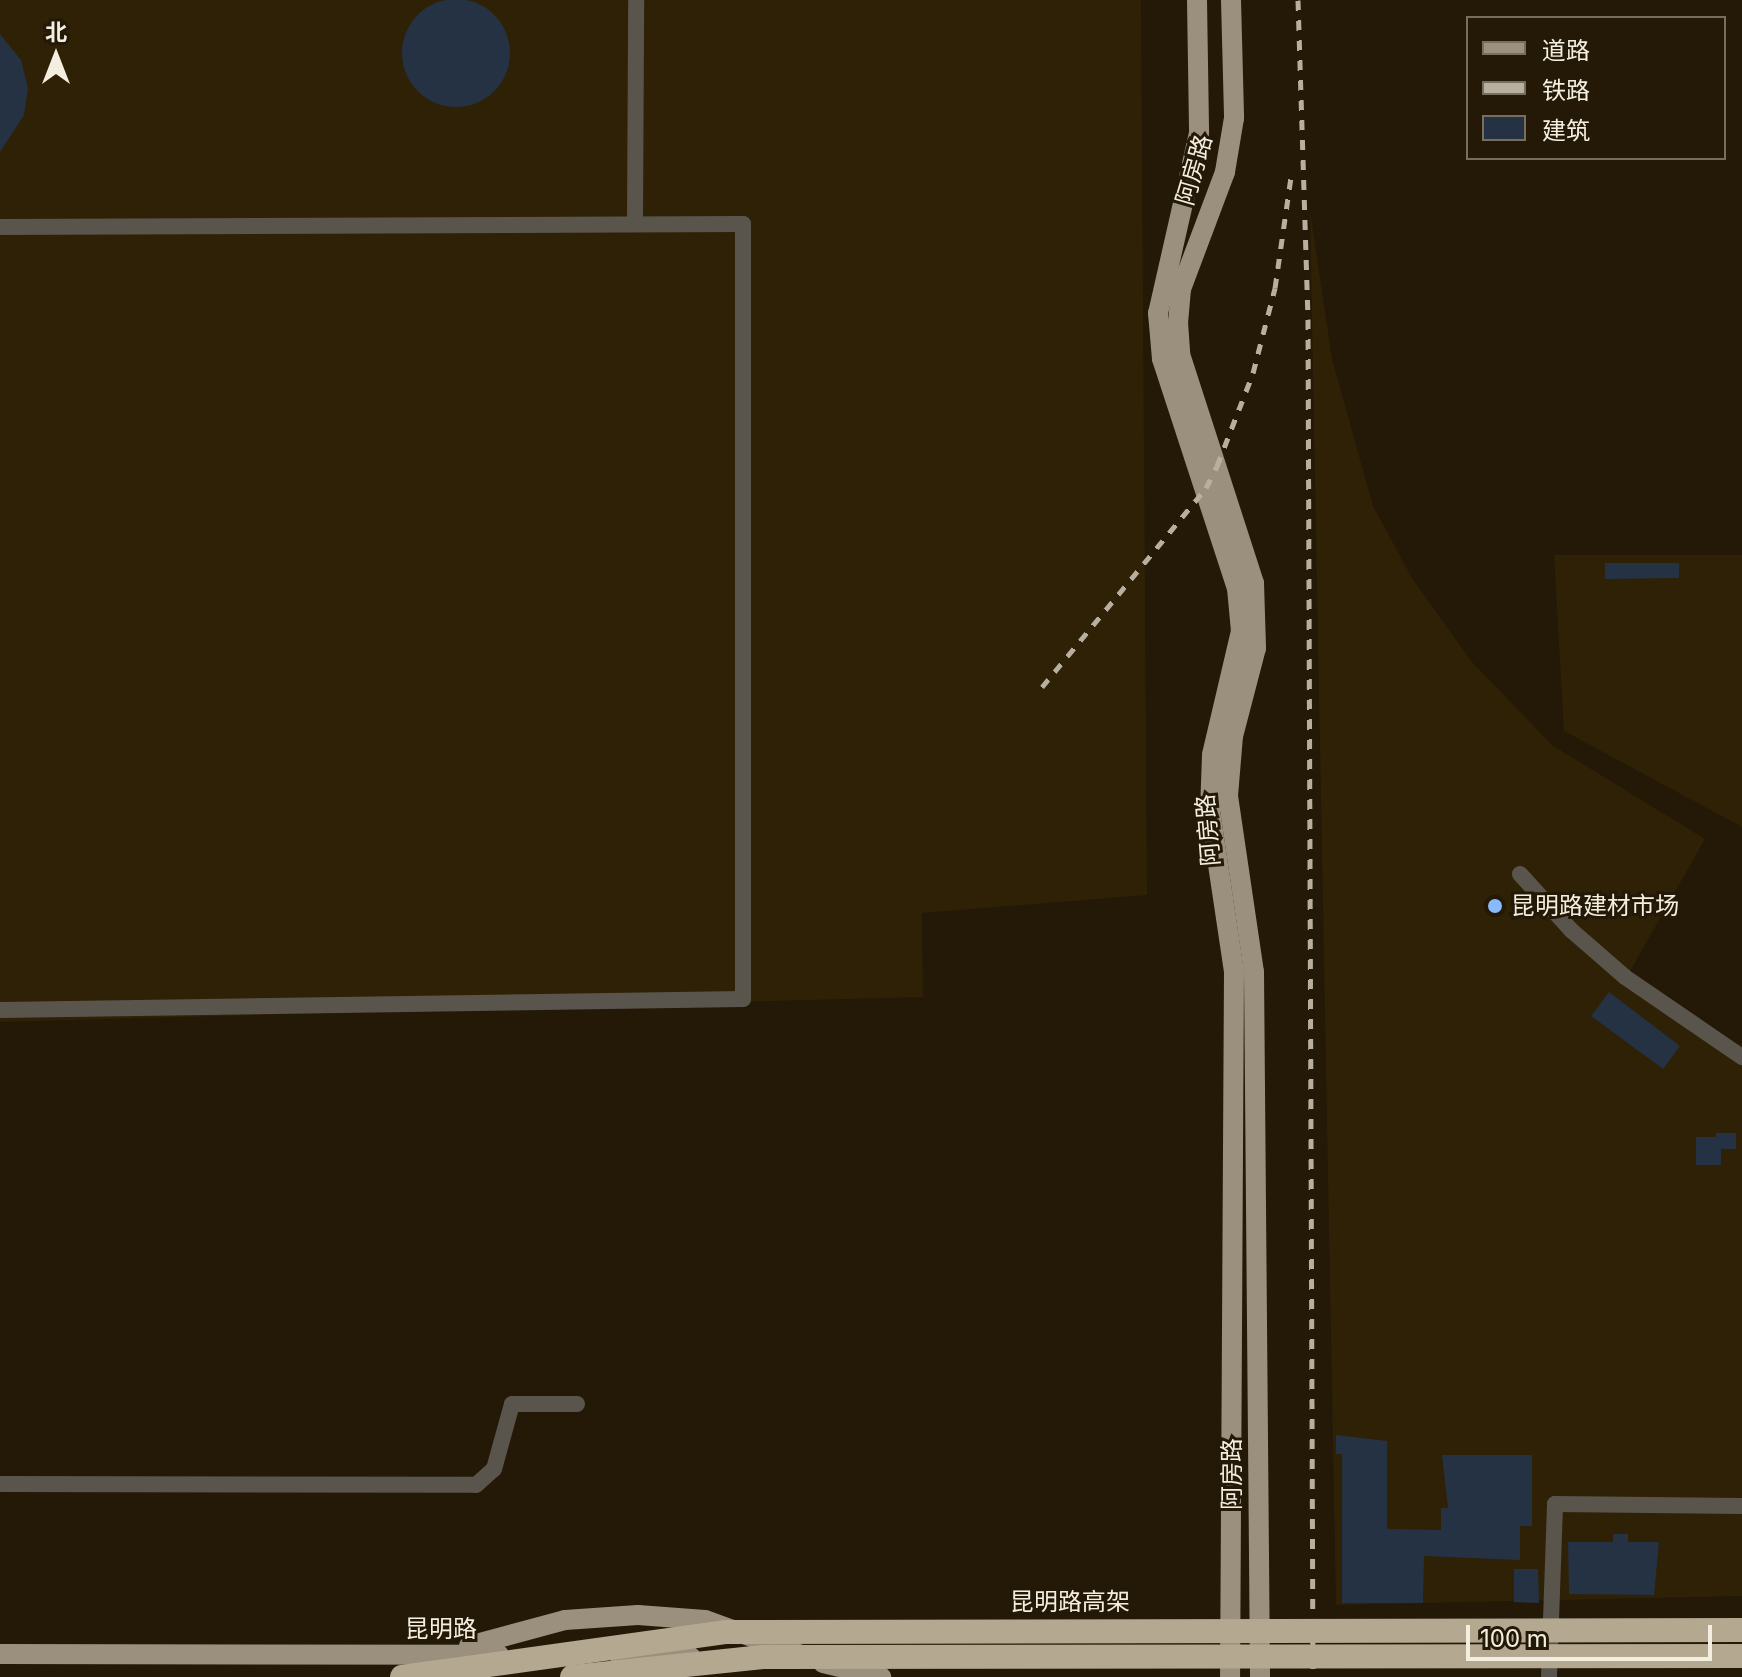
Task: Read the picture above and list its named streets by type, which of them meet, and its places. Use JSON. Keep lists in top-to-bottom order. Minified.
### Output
{"streets":{"highway":["昆明路高架"],"main road":["阿房路","昆明路"]},"places":["昆明路建材市场"],"legend":["道路","铁路","建筑"],"scale_bar":"100 m","north":"top"}
